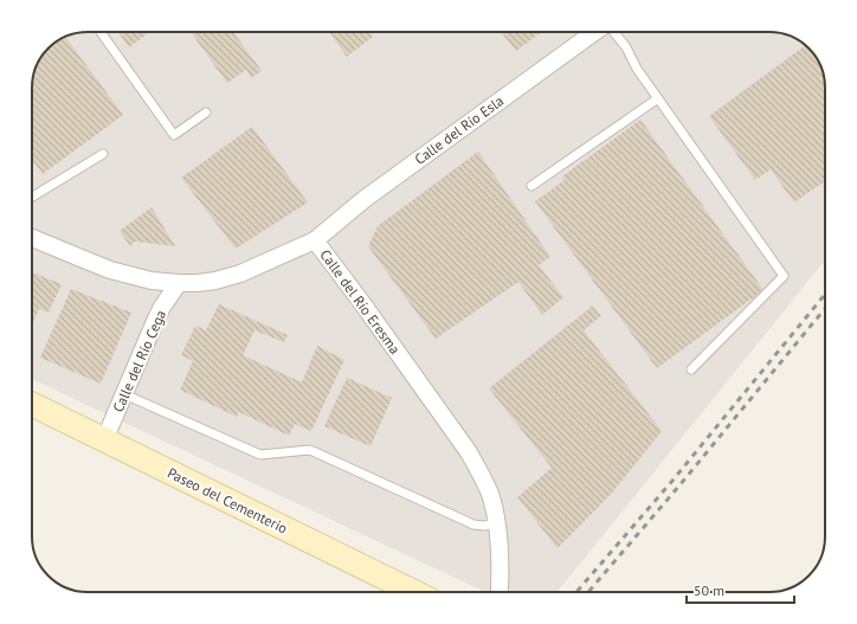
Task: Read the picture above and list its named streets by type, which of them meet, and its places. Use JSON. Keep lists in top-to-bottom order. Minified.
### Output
{"streets":{"main road":["Paseo del Cementerio"],"street":["Calle del Río Esla","Calle del Río Eresma","Calle del Río Cega"]},"crossings":[["Calle del Río Esla","Calle del Río Eresma"],["Calle del Río Eresma","Calle del Río Cega"],["Calle del Río Cega","Paseo del Cementerio"]],"scale_bar":"50 m"}
